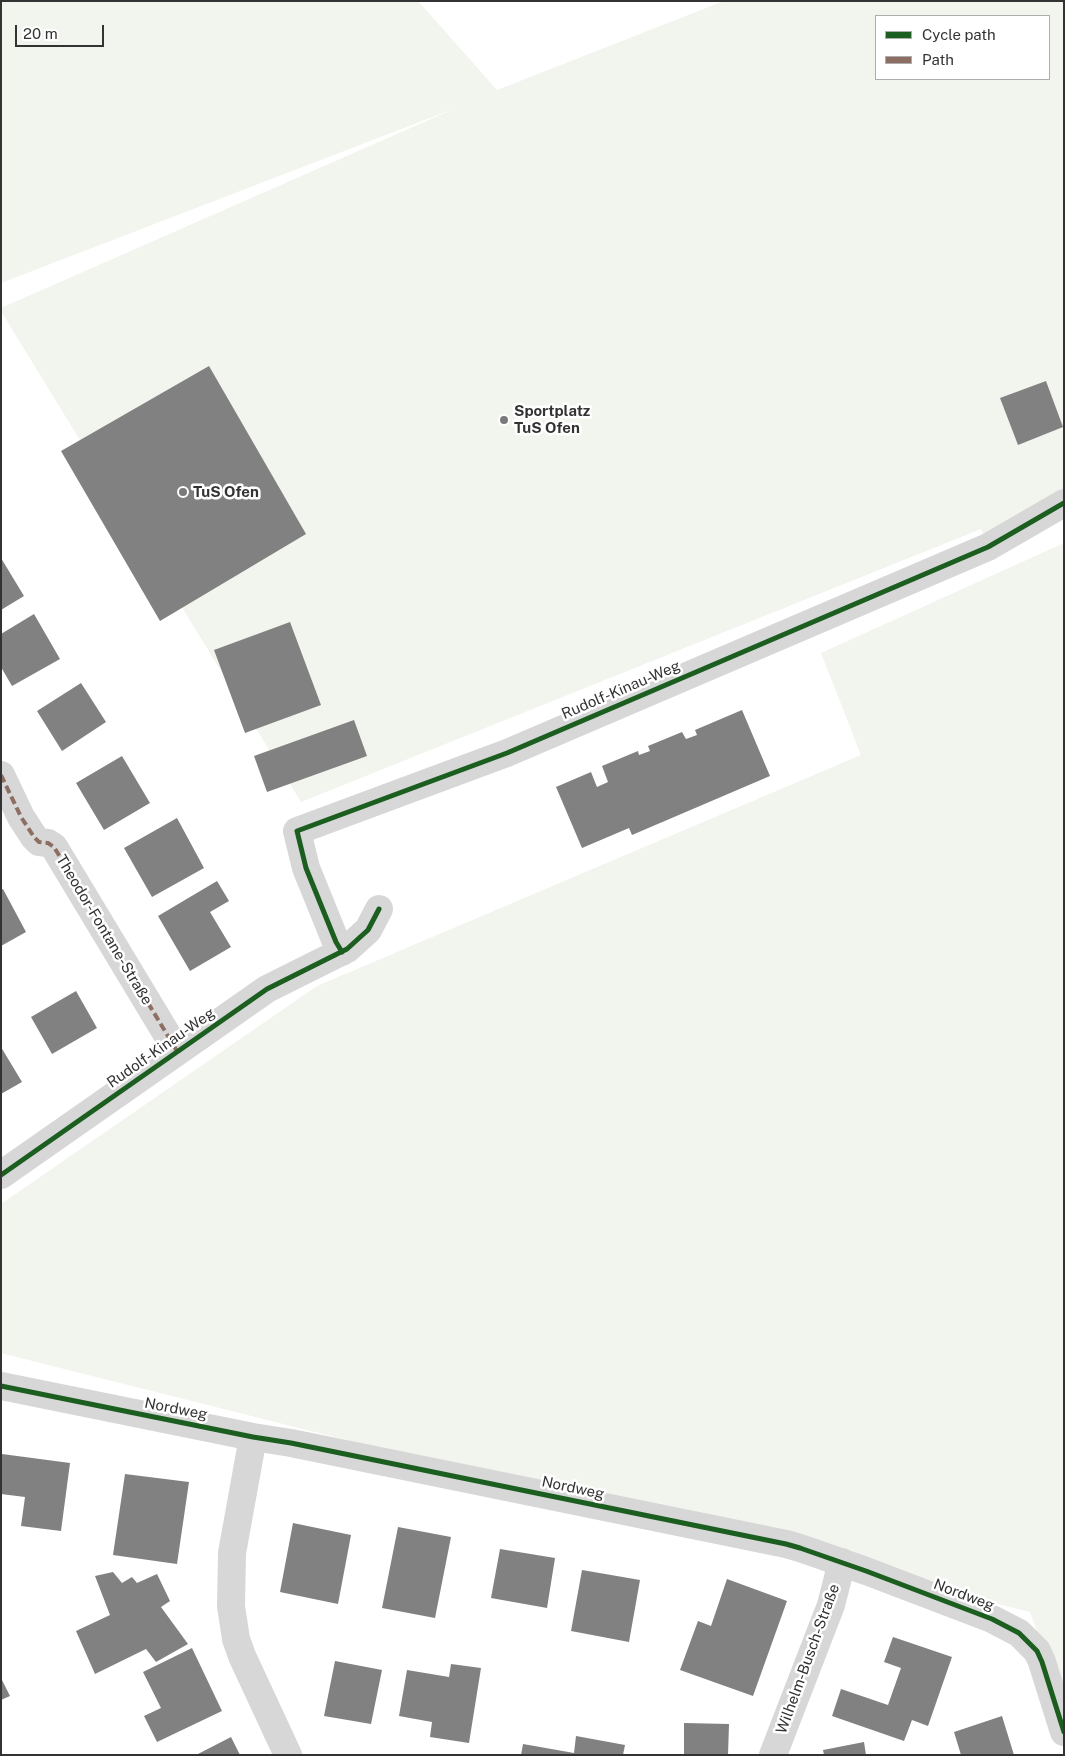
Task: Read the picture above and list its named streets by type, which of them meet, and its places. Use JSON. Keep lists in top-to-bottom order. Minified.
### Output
{"streets":{"street":["Rudolf-Kinau-Weg","Theodor-Fontane-Straße","Nordweg","Wilhelm-Busch-Straße"]},"crossings":[["Rudolf-Kinau-Weg","Theodor-Fontane-Straße"],["Nordweg","Wilhelm-Busch-Straße"]],"places":["Sportplatz TuS Ofen","TuS Ofen"],"legend":["Cycle path","Path"],"scale_bar":"20 m"}
